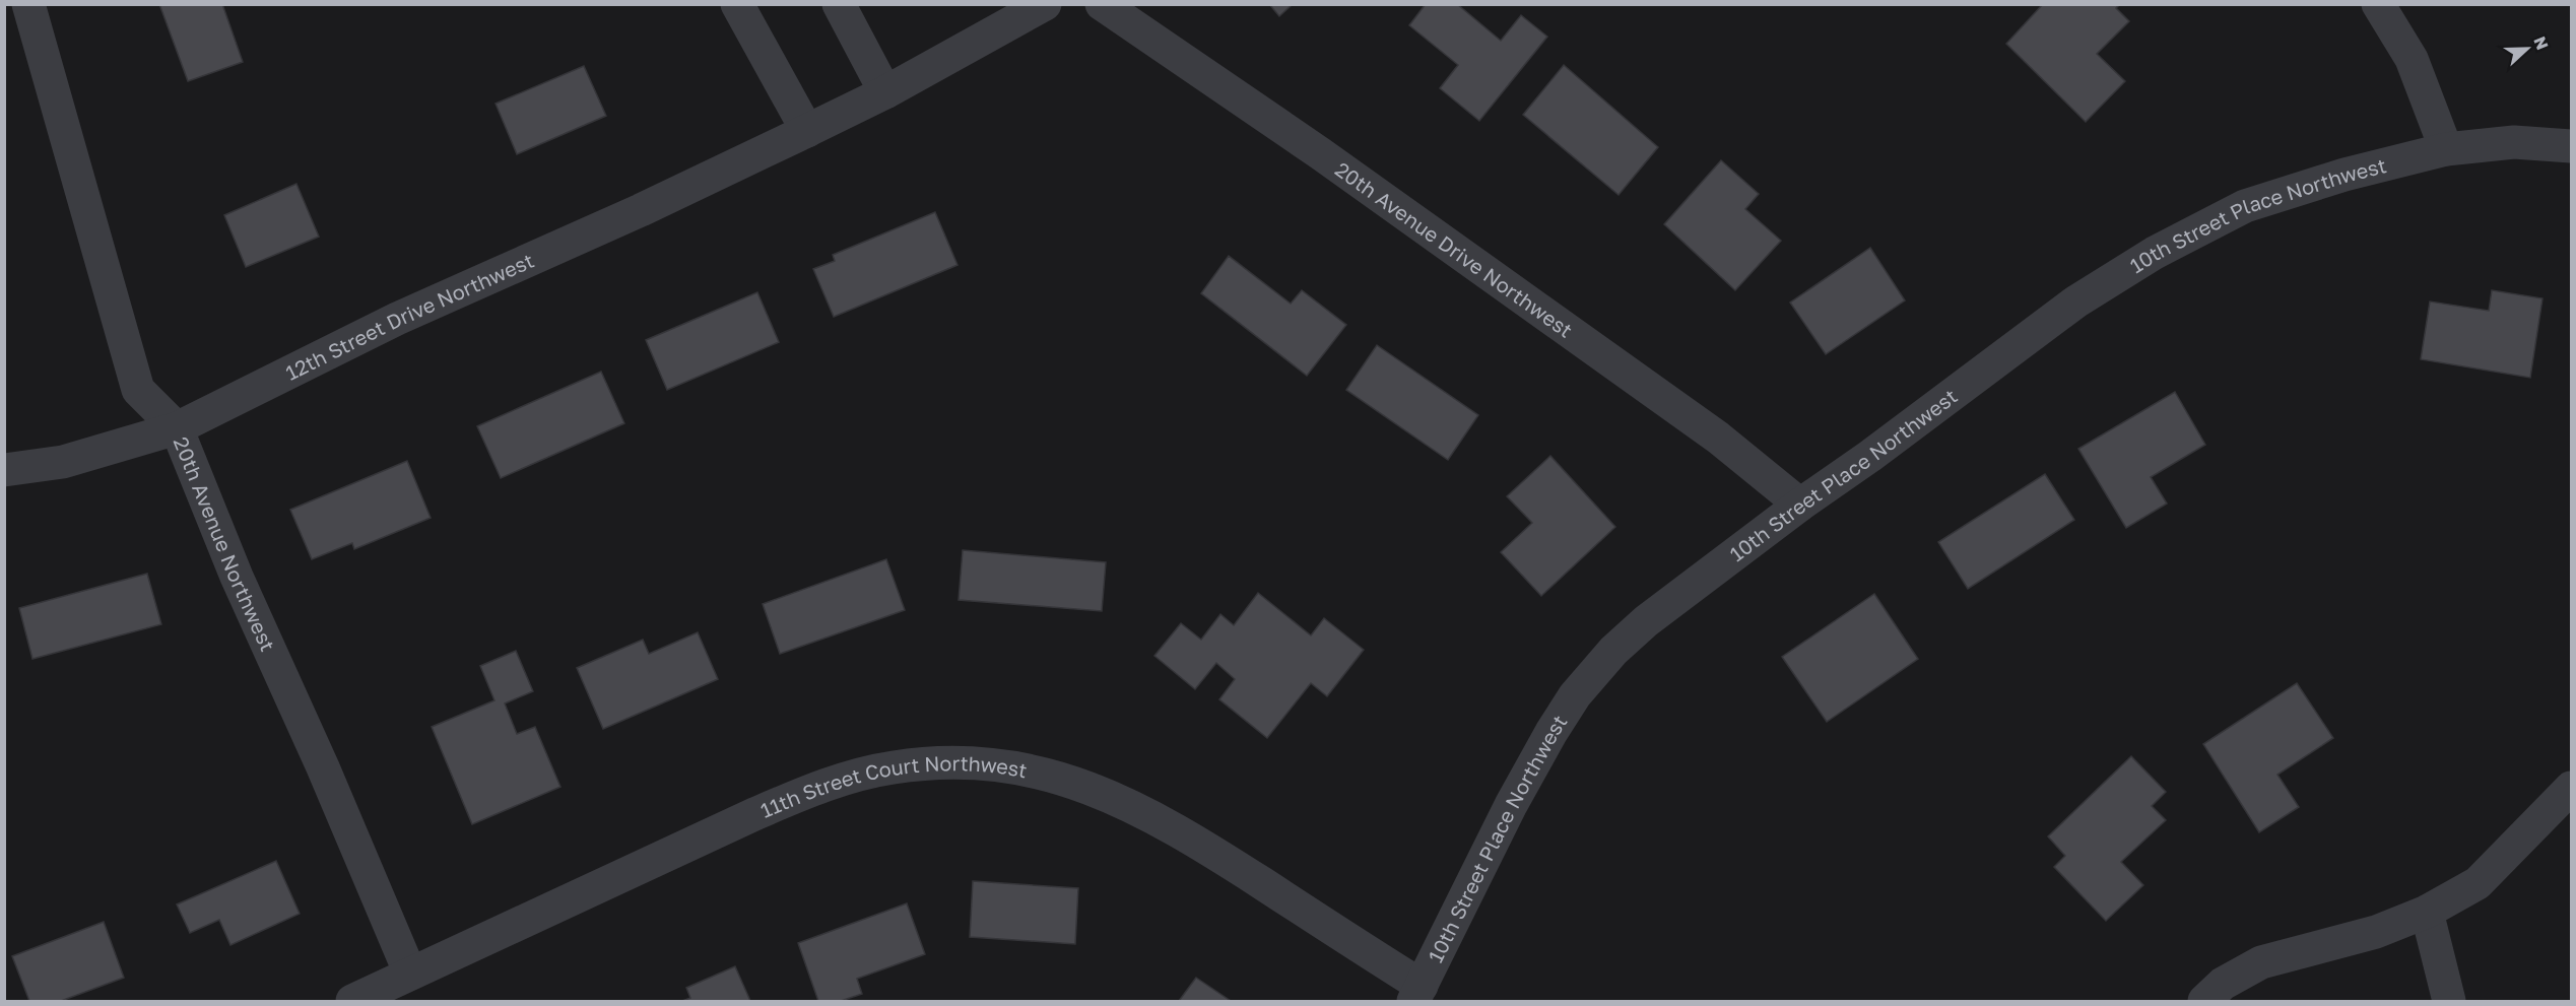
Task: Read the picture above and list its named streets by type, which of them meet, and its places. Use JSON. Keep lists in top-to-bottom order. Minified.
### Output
{"streets":{"street":["10th Street Place Northwest","20th Avenue Drive Northwest","12th Street Drive Northwest","20th Avenue Northwest","11th Street Court Northwest"]},"crossings":[["10th Street Place Northwest","20th Avenue Drive Northwest"],["10th Street Place Northwest","11th Street Court Northwest"],["12th Street Drive Northwest","20th Avenue Northwest"],["20th Avenue Northwest","11th Street Court Northwest"]],"north":"right"}
